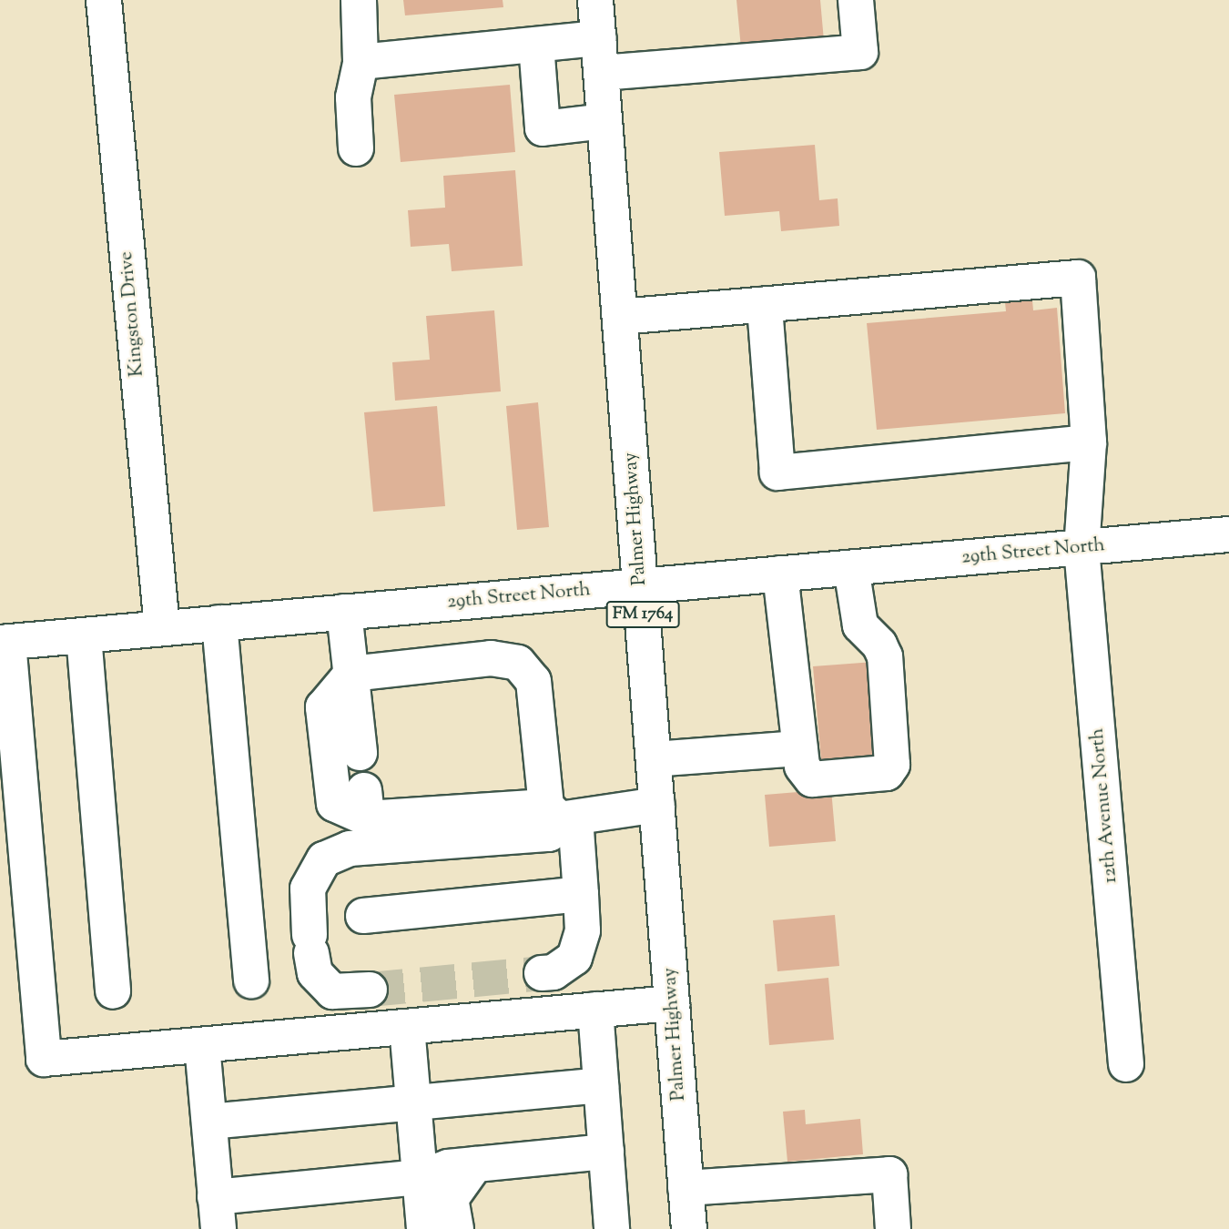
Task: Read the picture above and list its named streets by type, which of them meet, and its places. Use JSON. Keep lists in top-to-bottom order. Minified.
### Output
{"streets":{"street":["Kingston Drive","Palmer Highway","29th Street North","FM 1764","12th Avenue North"]},"crossings":[["Kingston Drive","29th Street North"],["Palmer Highway","29th Street North"],["29th Street North","12th Avenue North"]]}
